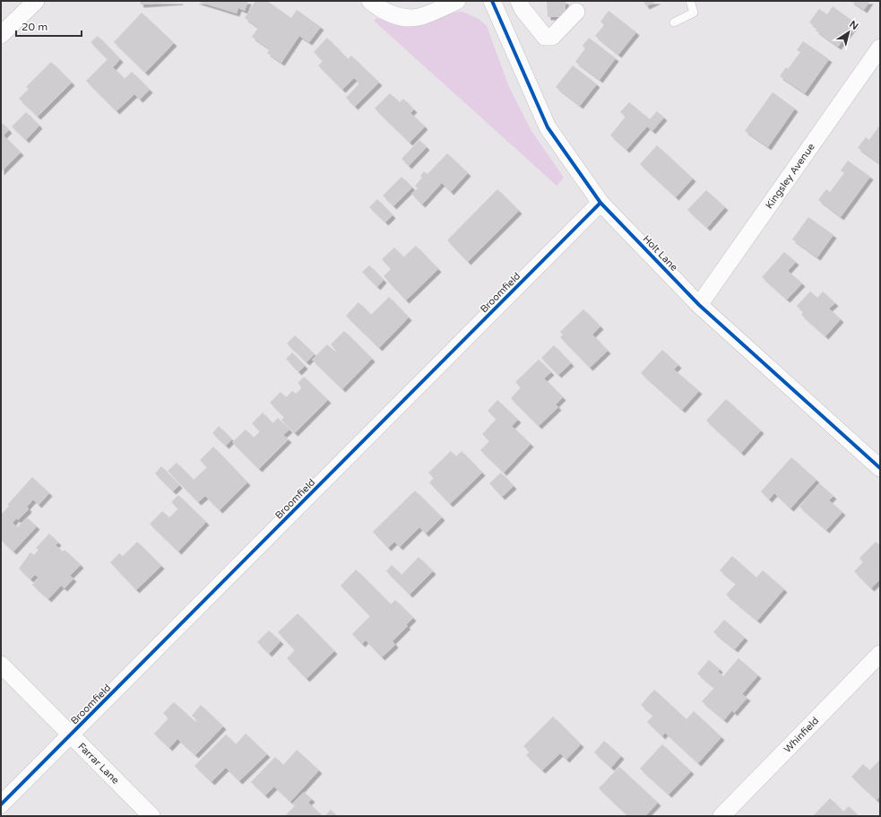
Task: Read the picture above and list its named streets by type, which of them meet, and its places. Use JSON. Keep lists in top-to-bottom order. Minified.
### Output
{"streets":{"street":["Kingsley Avenue","Holt Lane","Broomfield","Whinfield","Farrar Lane"]},"crossings":[["Kingsley Avenue","Holt Lane"],["Holt Lane","Broomfield"],["Broomfield","Farrar Lane"]],"scale_bar":"20 m","north":"top right"}
